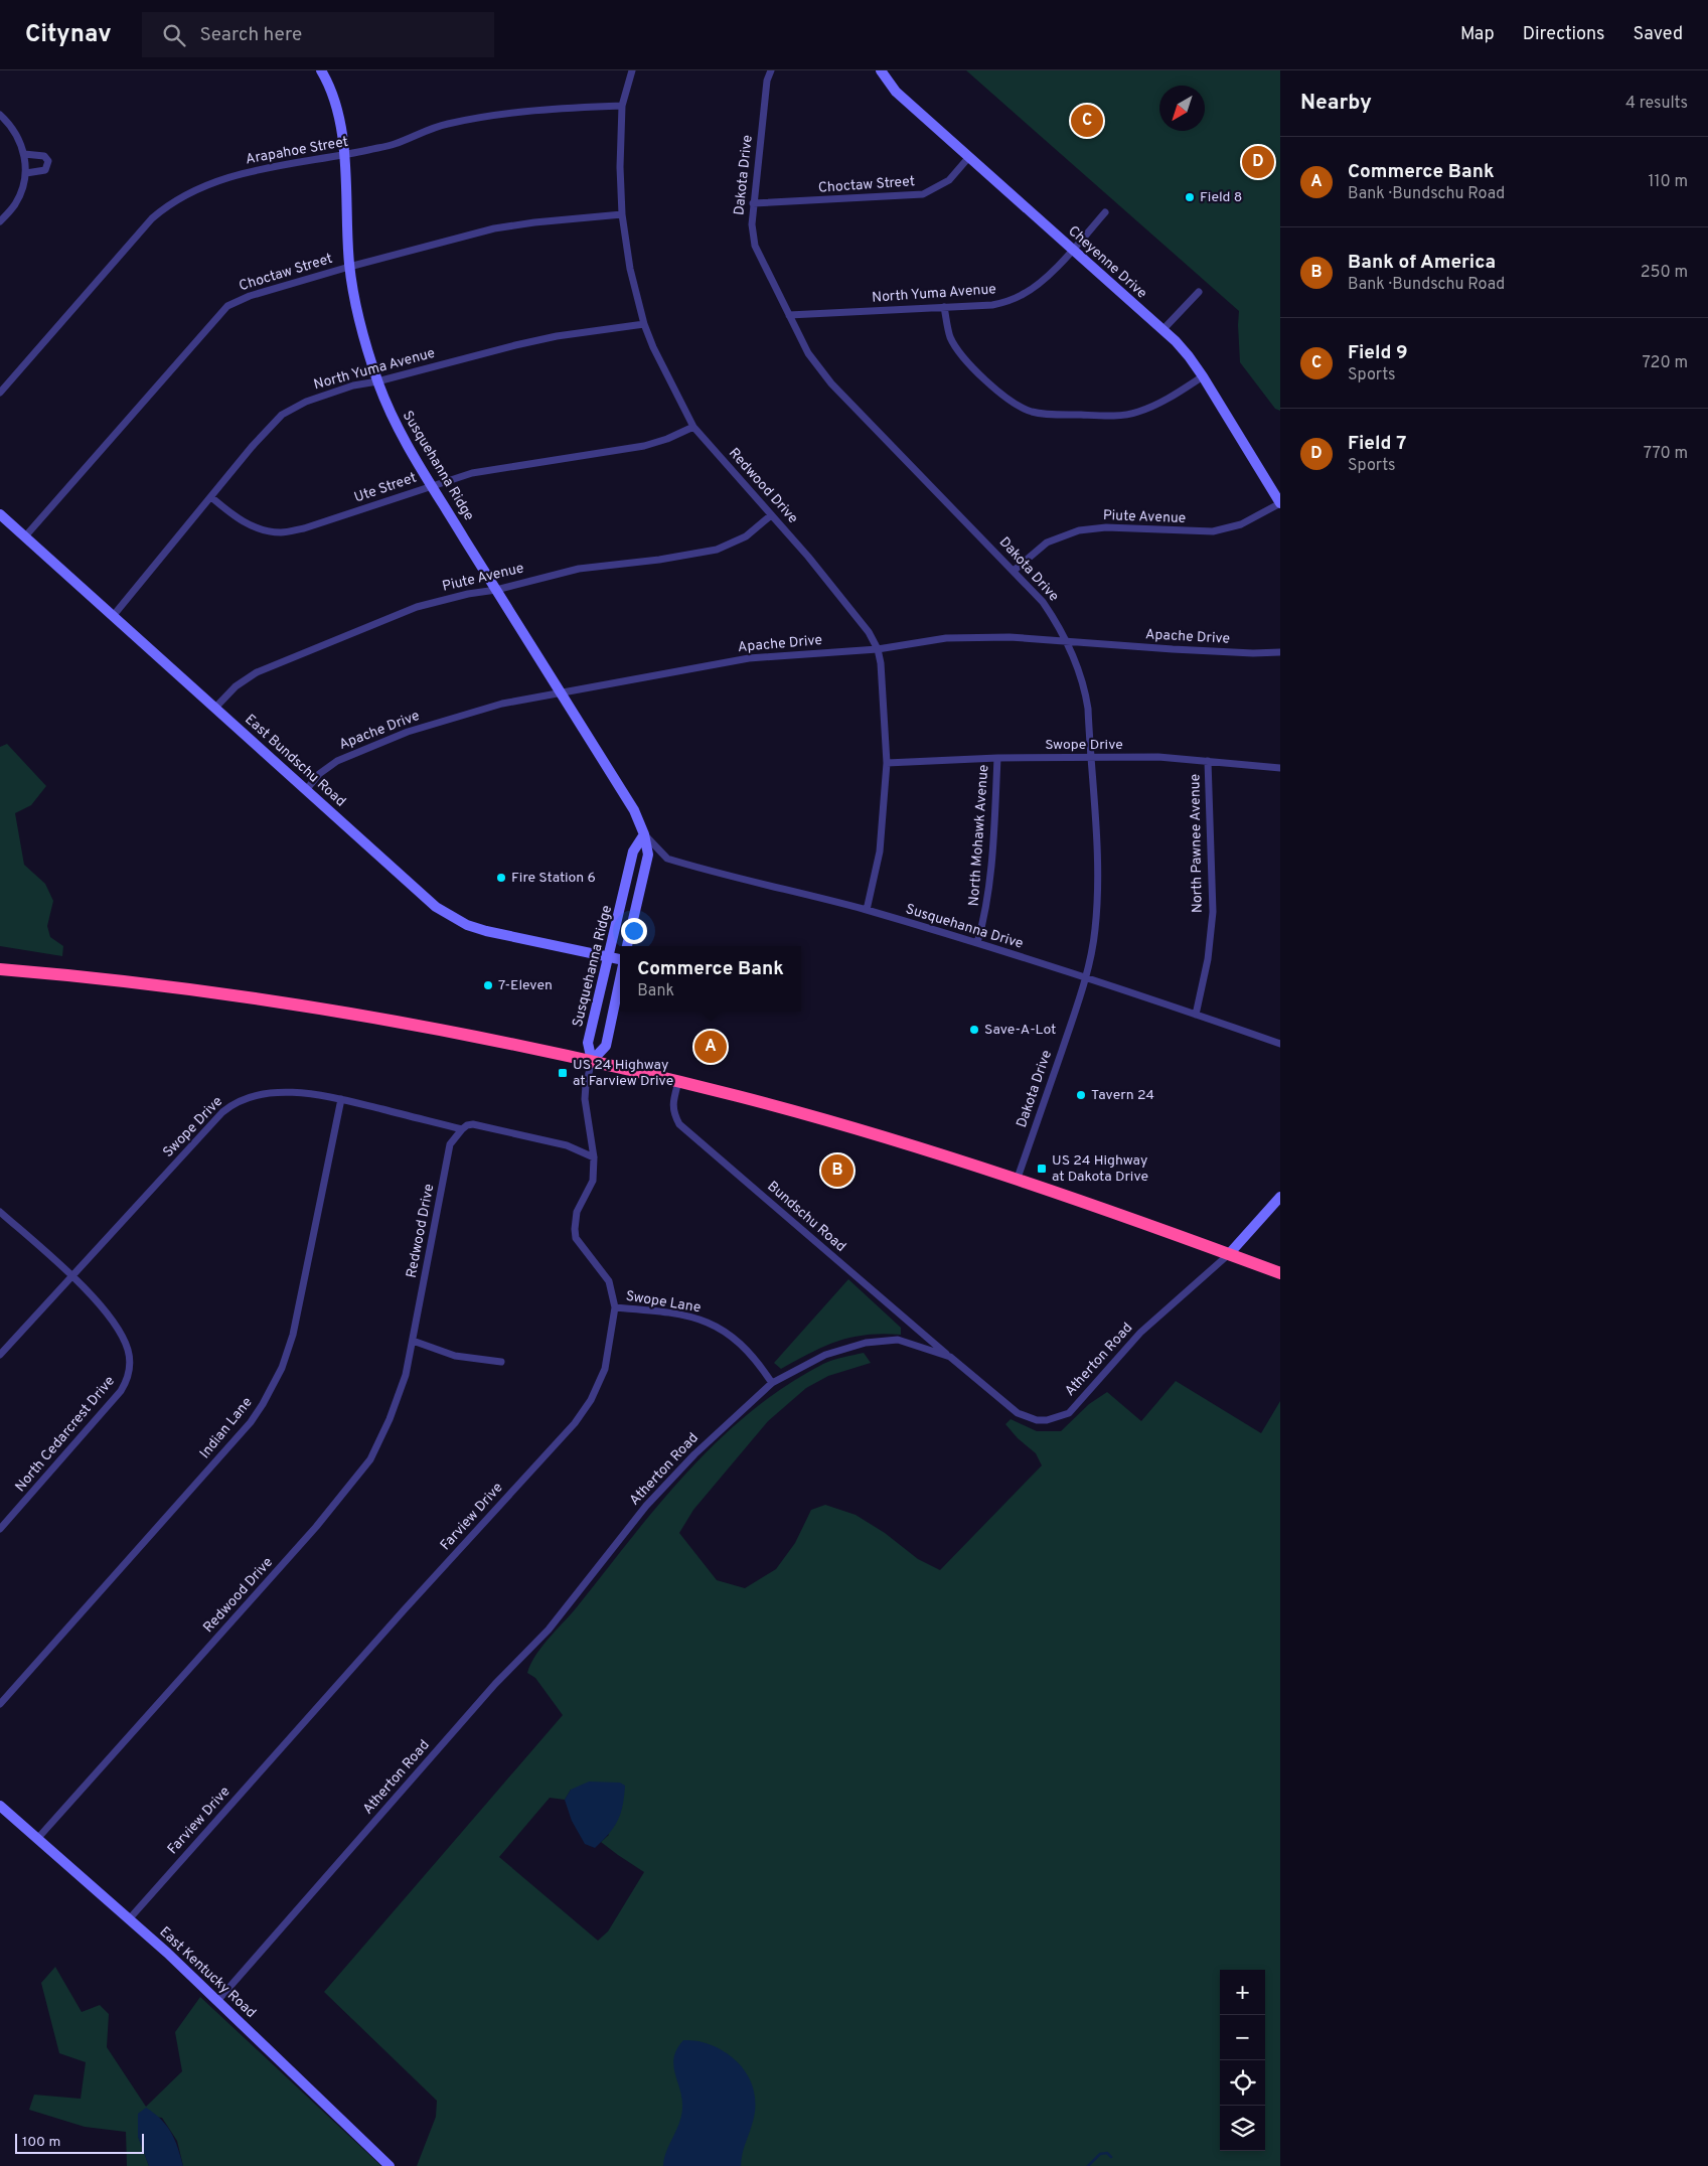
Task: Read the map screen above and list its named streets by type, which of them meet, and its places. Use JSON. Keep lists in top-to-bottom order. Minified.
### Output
{"streets":{"street":["Arapahoe Street","Dakota Drive","Choctaw Street","Cheyenne Drive","North Yuma Avenue","Susquehanna Ridge","Redwood Drive","Ute Street","Piute Avenue","Apache Drive","Swope Drive","East Bundschu Road","North Mohawk Avenue","North Pawnee Avenue","Susquehanna Drive","Bundschu Road","Swope Lane","Atherton Road","Indian Lane","North Cedarcrest Drive","Farview Drive","East Kentucky Road"]},"crossings":[["Arapahoe Street","Susquehanna Ridge"],["Arapahoe Street","Redwood Drive"],["Dakota Drive","Choctaw Street"],["Dakota Drive","North Yuma Avenue"],["Dakota Drive","Piute Avenue"],["Dakota Drive","Apache Drive"],["Dakota Drive","Swope Drive"],["Dakota Drive","Susquehanna Drive"],["Choctaw Street","Cheyenne Drive"],["Choctaw Street","Susquehanna Ridge"],["Choctaw Street","Redwood Drive"],["Choctaw Street","East Bundschu Road"],["Cheyenne Drive","North Yuma Avenue"],["Cheyenne Drive","Piute Avenue"],["North Yuma Avenue","Susquehanna Ridge"],["North Yuma Avenue","Redwood Drive"],["North Yuma Avenue","Ute Street"],["North Yuma Avenue","East Bundschu Road"],["Susquehanna Ridge","Ute Street"],["Susquehanna Ridge","Piute Avenue"],["Susquehanna Ridge","Apache Drive"],["Susquehanna Ridge","East Bundschu Road"],["Susquehanna Ridge","Susquehanna Drive"],["Susquehanna Ridge","Farview Drive"],["Redwood Drive","Ute Street"],["Redwood Drive","Piute Avenue"],["Redwood Drive","Apache Drive"],["Redwood Drive","Swope Drive"],["Redwood Drive","Susquehanna Drive"],["Redwood Drive","East Kentucky Road"],["Piute Avenue","East Bundschu Road"],["Apache Drive","East Bundschu Road"],["Swope Drive","North Mohawk Avenue"],["Swope Drive","North Pawnee Avenue"],["Swope Drive","Indian Lane"],["Swope Drive","North Cedarcrest Drive"],["Swope Drive","Farview Drive"],["North Mohawk Avenue","Susquehanna Drive"],["North Pawnee Avenue","Susquehanna Drive"],["Bundschu Road","Atherton Road"],["Swope Lane","Atherton Road"],["Swope Lane","Farview Drive"],["Atherton Road","East Kentucky Road"],["Farview Drive","East Kentucky Road"]],"places":{"other":["Field 8","Fire Station 6","7-Eleven","Save-A-Lot","Tavern 24"],"transit":["US 24 Highway at Farview Drive","US 24 Highway at Dakota Drive"]},"scale_bar":"100 m","north":"bottom left","page":{"header":"Citynav","search":"Search here","nav":["Map","Directions","Saved"],"heading":["Nearby","4 results"],"pins":["C","D","A","B"],"list":[{"mark":"A","name":"Commerce Bank","note":"Bank · Bundschu Road","value":"110 m"},{"mark":"B","name":"Bank of America","note":"Bank · Bundschu Road","value":"250 m"},{"mark":"C","name":"Field 9","note":"Sports","value":"720 m"},{"mark":"D","name":"Field 7","note":"Sports","value":"770 m"}],"popup":["Commerce Bank","Bank"],"map_buttons":["+","−"],"scale":"100 m"}}
